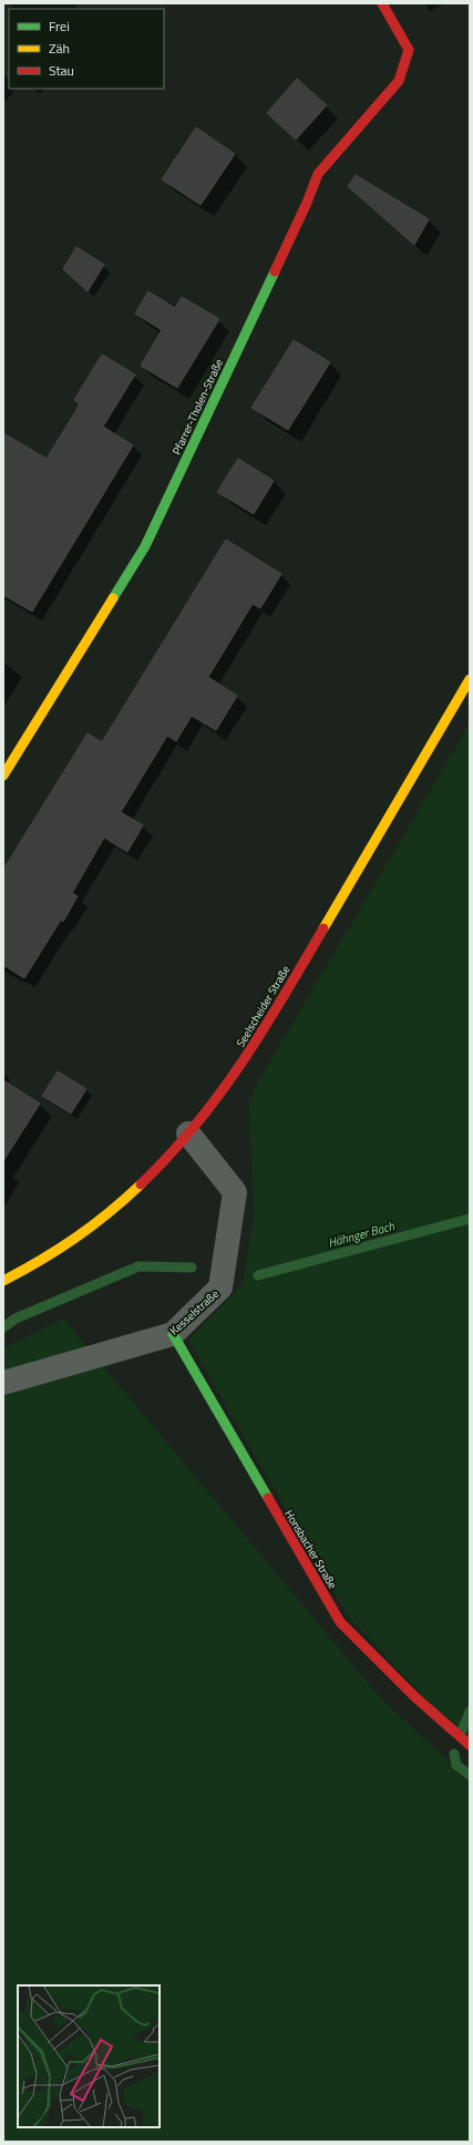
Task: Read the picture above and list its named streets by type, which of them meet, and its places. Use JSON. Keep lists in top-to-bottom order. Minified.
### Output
{"streets":{"street":["Pfarrer-Tholen-Straße","Seelscheider Straße","Kesselstraße","Honsbacher Straße"]},"crossings":[["Seelscheider Straße","Kesselstraße"],["Kesselstraße","Honsbacher Straße"]],"water":["Hähnger Bach"],"legend":["Frei","Zäh","Stau"]}
